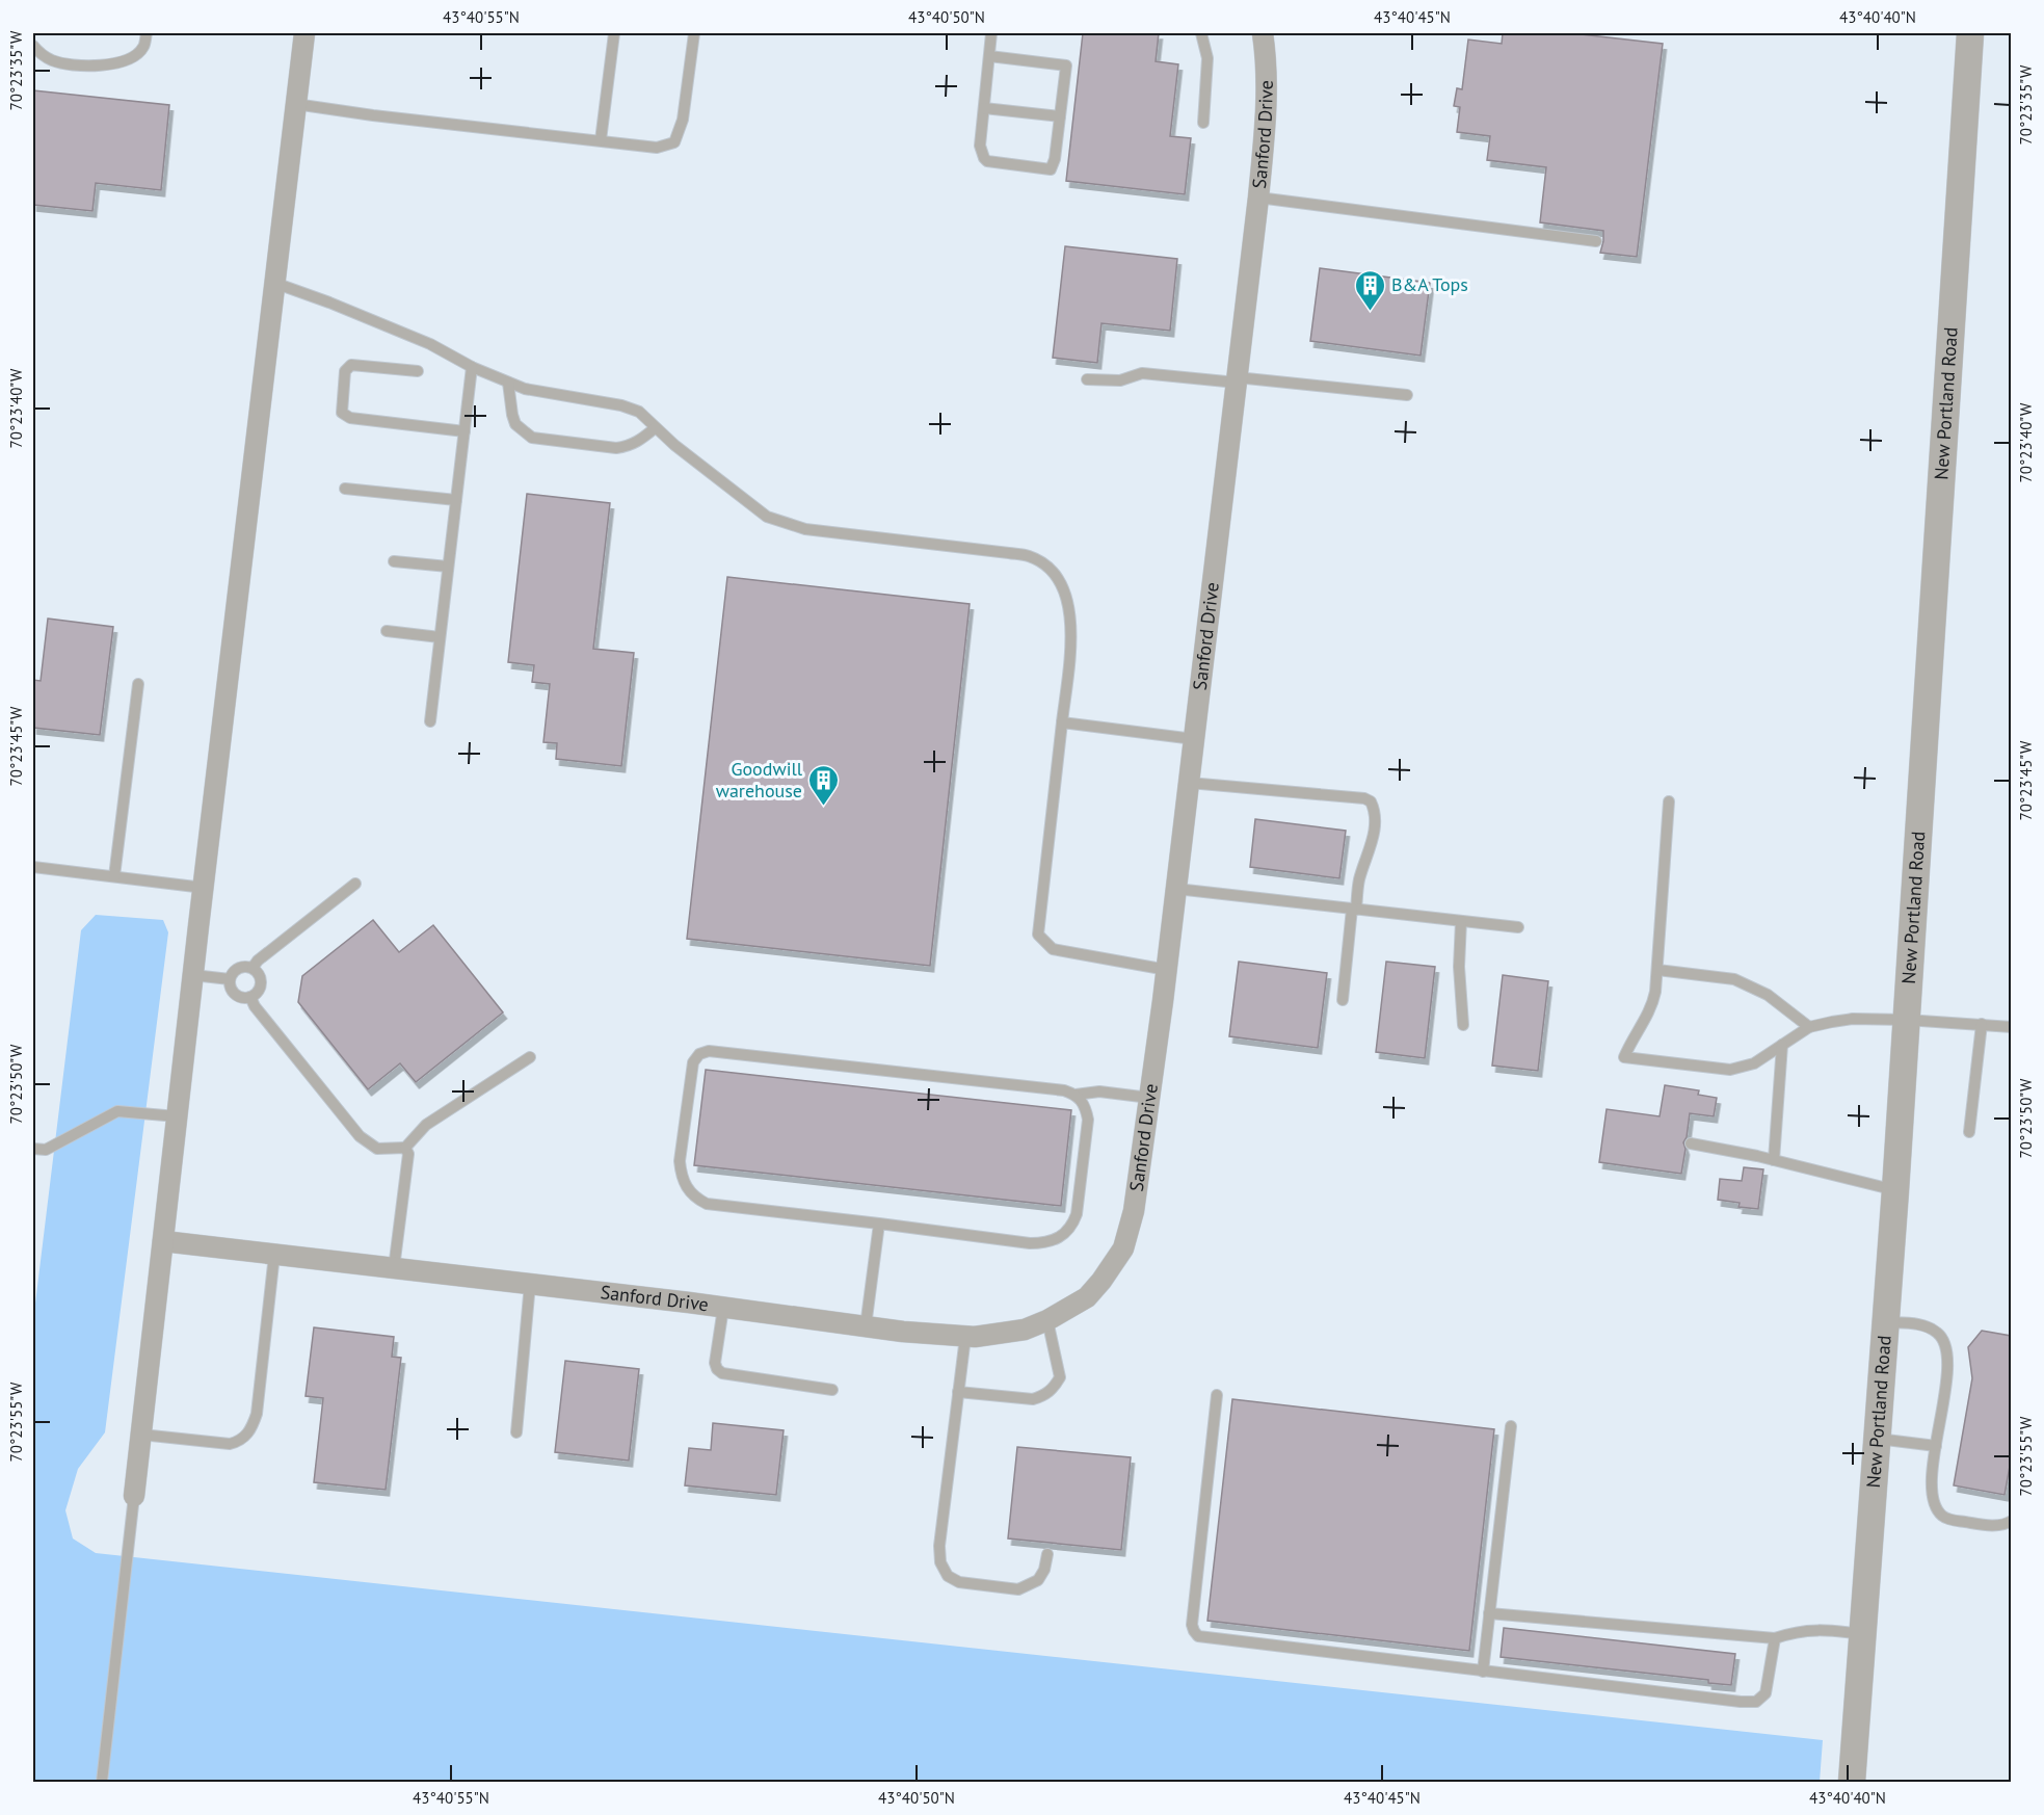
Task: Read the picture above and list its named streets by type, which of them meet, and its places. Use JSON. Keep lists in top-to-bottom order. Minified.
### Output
{"streets":{"street":["Sanford Drive","New Portland Road"]},"places":{"building":["B&A Tops","Goodwill warehouse"]},"coordinates":["43°40'55\"N","43°40'50\"N","43°40'45\"N","43°40'40\"N","70°23'35\"W","70°23'40\"W","70°23'45\"W","70°23'50\"W","70°23'55\"W"]}
